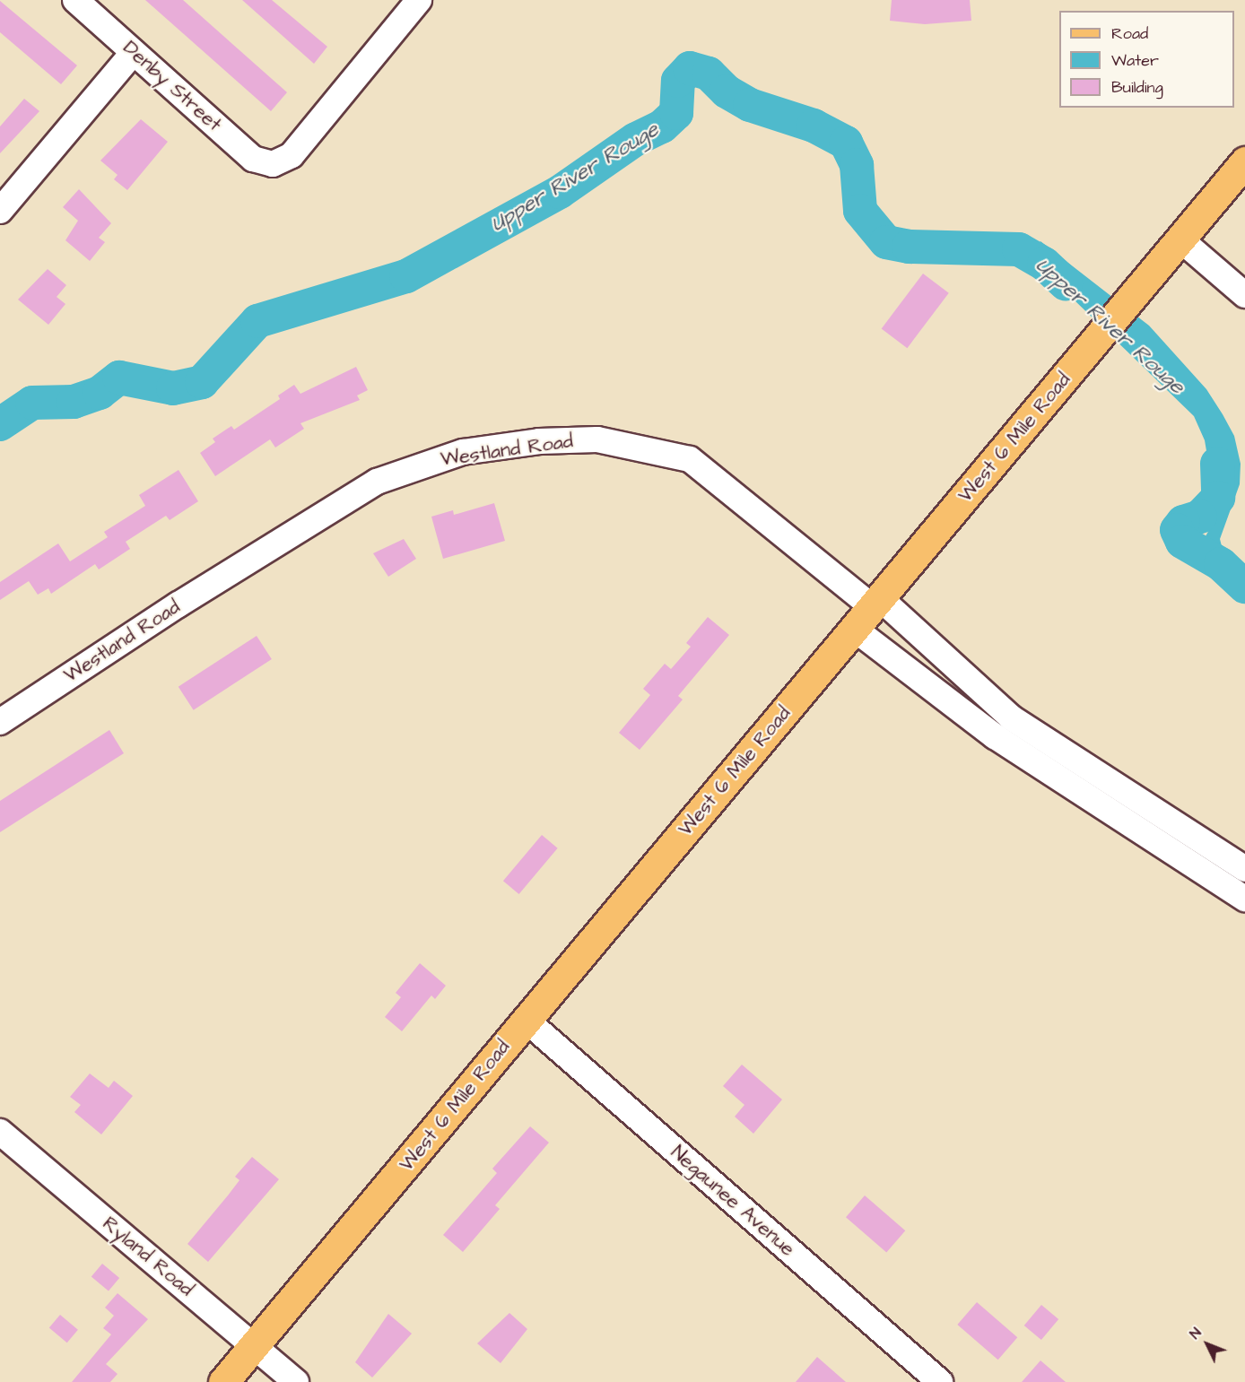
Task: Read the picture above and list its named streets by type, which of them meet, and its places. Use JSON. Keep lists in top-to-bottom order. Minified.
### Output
{"streets":{"main road":["West 6 Mile Road"],"street":["Denby Street","Westland Road","Negaunee Avenue","Ryland Road"]},"crossings":[["West 6 Mile Road","Westland Road"],["West 6 Mile Road","Negaunee Avenue"],["West 6 Mile Road","Ryland Road"]],"water":["Upper River Rouge"],"legend":["Road","Water","Building"],"north":"top left"}
